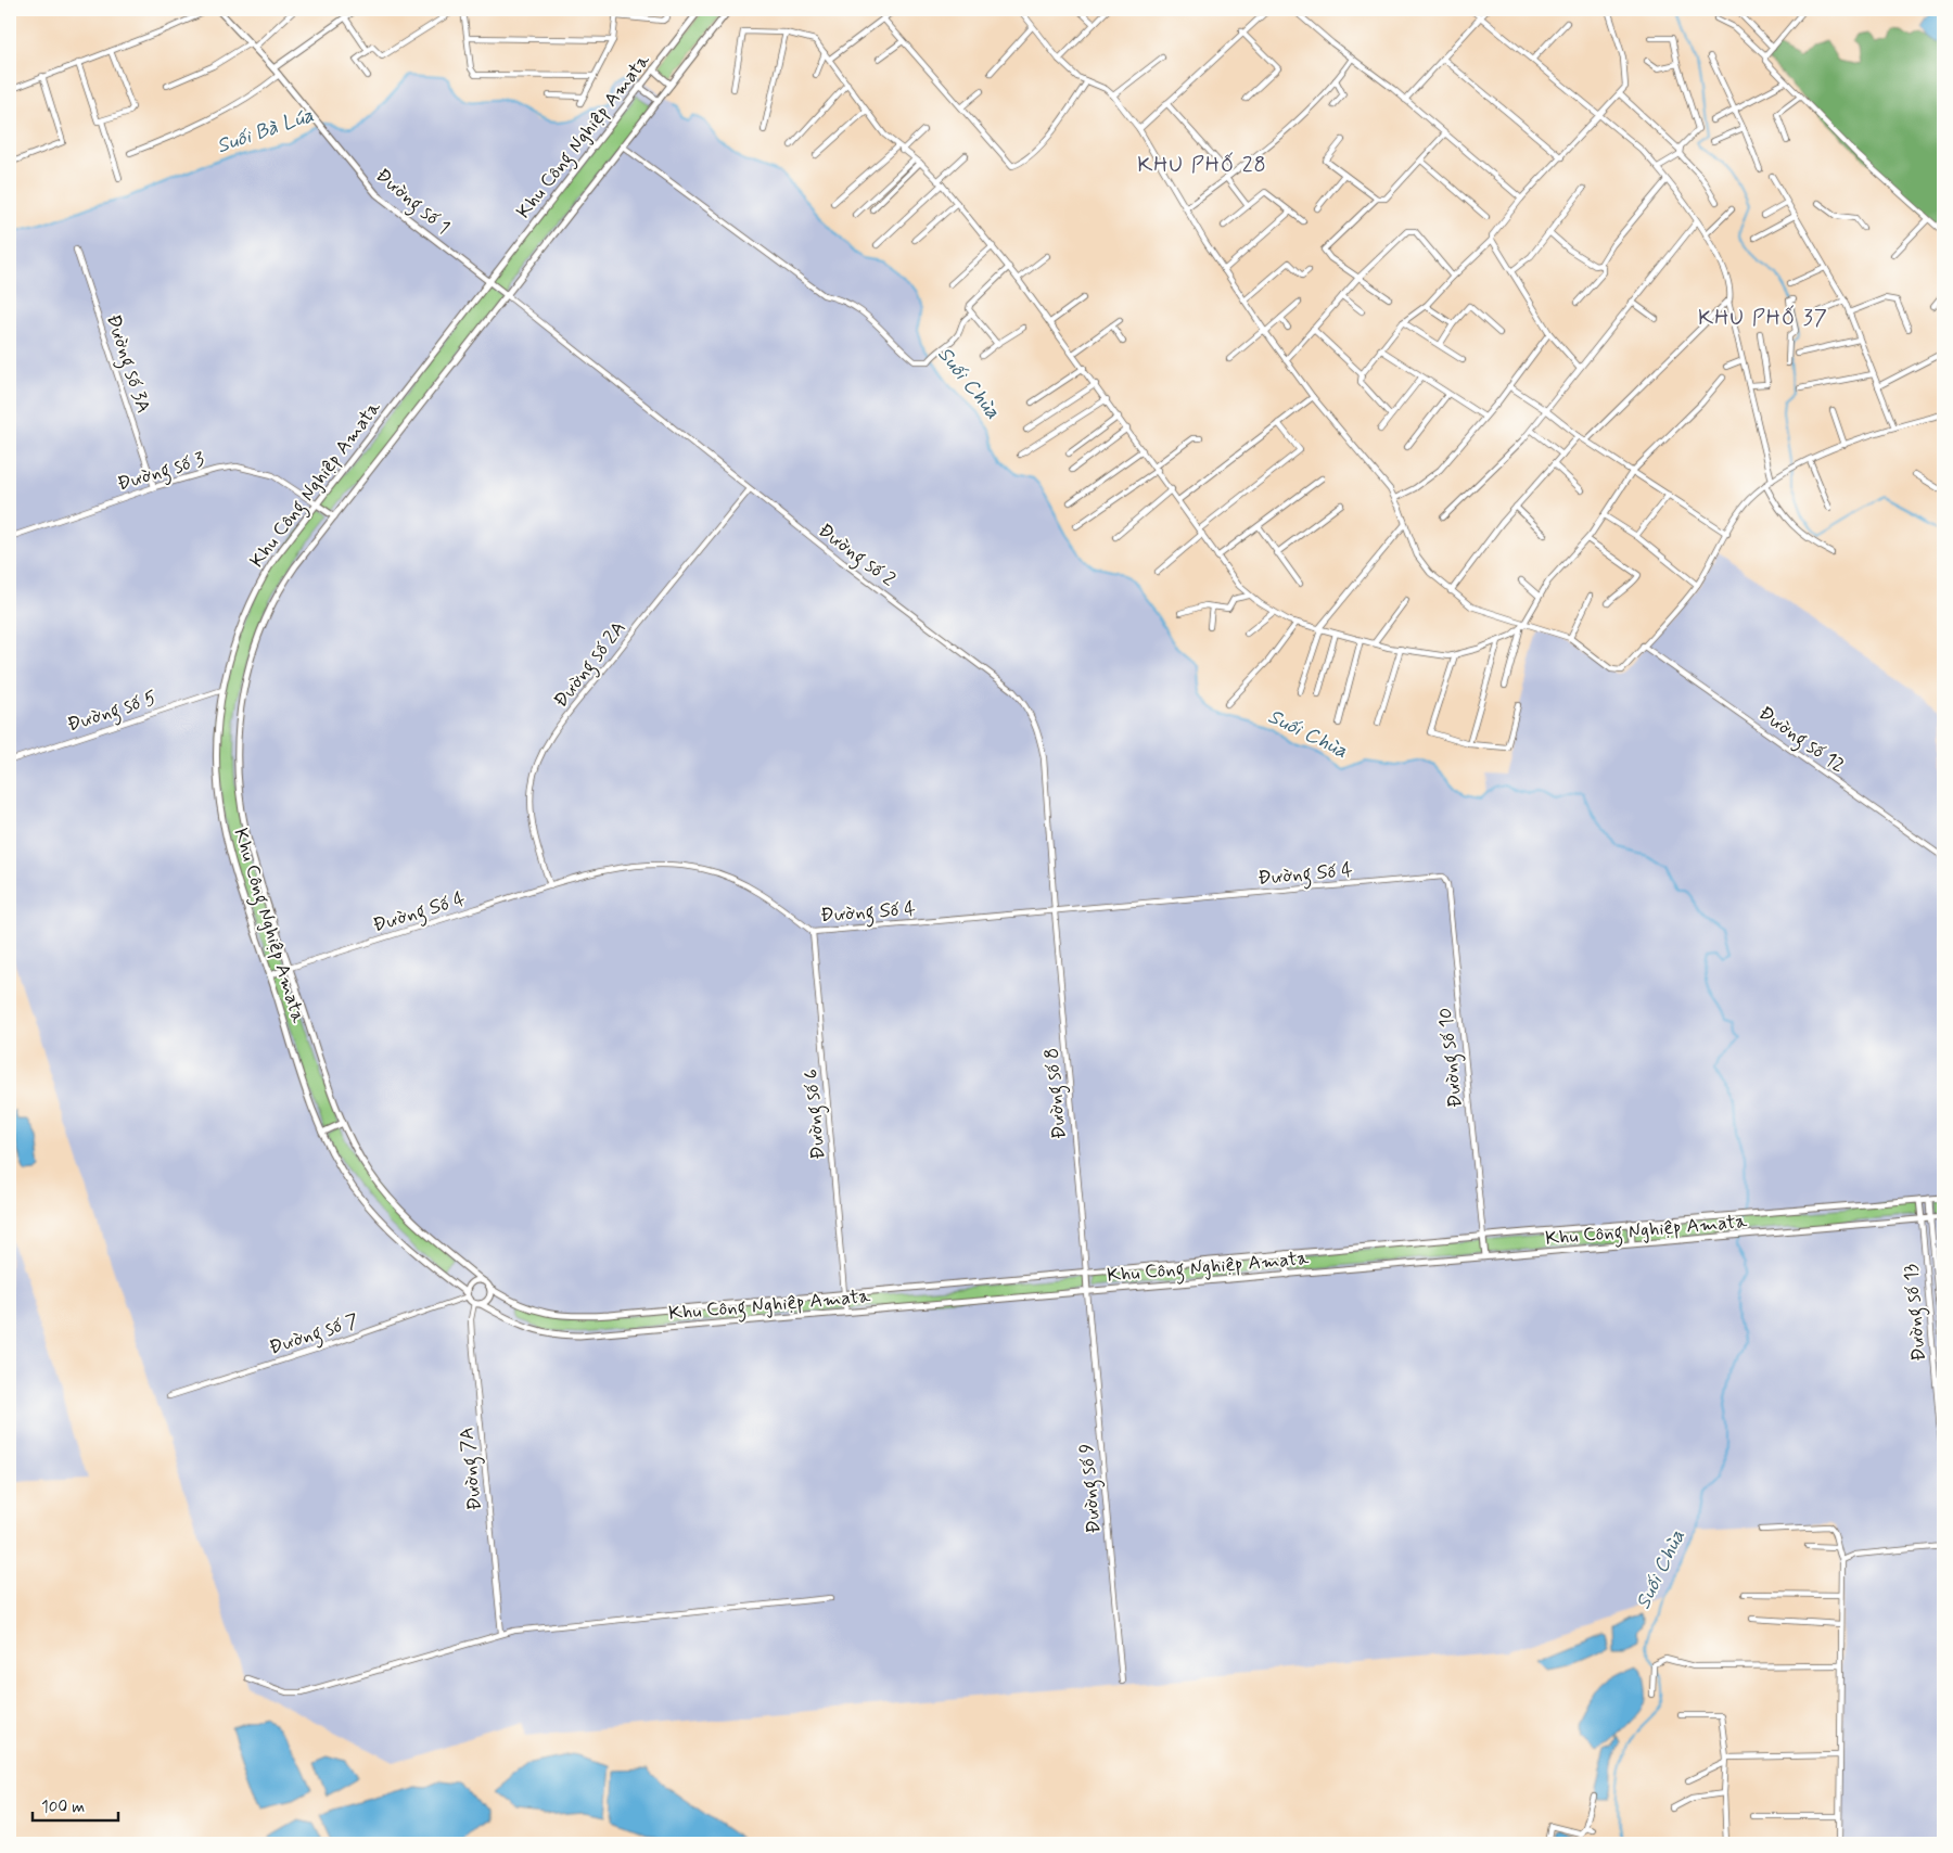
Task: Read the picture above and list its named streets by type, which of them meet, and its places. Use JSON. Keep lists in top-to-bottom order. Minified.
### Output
{"streets":{"street":["Khu Công Nghiệp Amata","Đường số 1","Đường số 3A","Đường số 3","Đường số 2","Đường số 2A","Đường số 5","Đường số 12","Đường Số 4","Đường số 10","Đường số 8","Đường số 6","Đường số 13","Đường số 7","Đường 7A","Đường số 9"]},"crossings":[["Khu Công Nghiệp Amata","Đường số 1"],["Khu Công Nghiệp Amata","Đường số 3"],["Khu Công Nghiệp Amata","Đường số 2"],["Khu Công Nghiệp Amata","Đường số 5"],["Khu Công Nghiệp Amata","Đường Số 4"],["Khu Công Nghiệp Amata","Đường số 10"],["Khu Công Nghiệp Amata","Đường số 8"],["Khu Công Nghiệp Amata","Đường số 6"],["Khu Công Nghiệp Amata","Đường số 13"],["Khu Công Nghiệp Amata","Đường số 7"],["Khu Công Nghiệp Amata","Đường 7A"],["Khu Công Nghiệp Amata","Đường số 9"],["Đường số 1","Đường số 2"],["Đường số 3A","Đường số 3"],["Đường số 2","Đường số 2A"],["Đường số 2","Đường Số 4"],["Đường số 2","Đường số 8"],["Đường số 2A","Đường Số 4"],["Đường Số 4","Đường số 10"],["Đường Số 4","Đường số 8"],["Đường Số 4","Đường số 6"],["Đường số 7","Đường 7A"]],"districts":["KHU PHỐ 28","KHU PHỐ 37"],"water":["Suối Bà Lúa","Suối Chùa"],"scale_bar":"100 m"}
